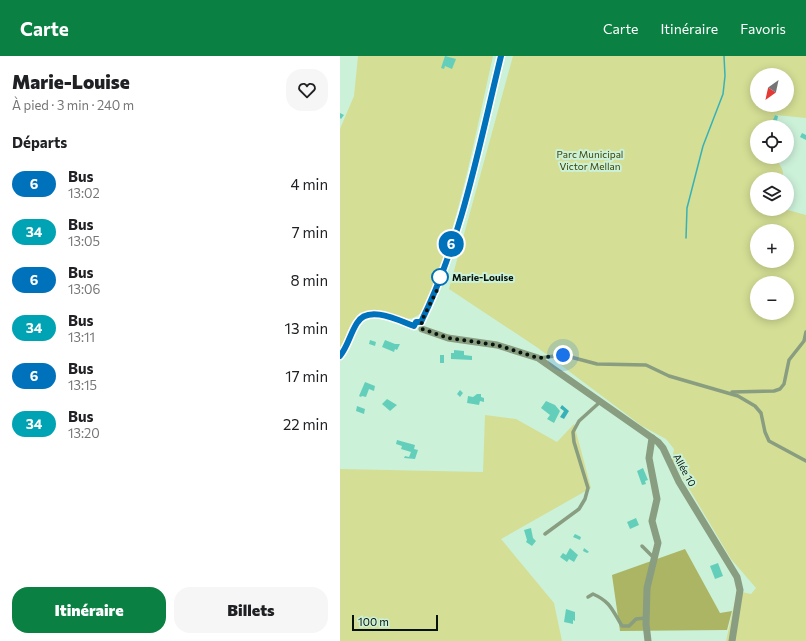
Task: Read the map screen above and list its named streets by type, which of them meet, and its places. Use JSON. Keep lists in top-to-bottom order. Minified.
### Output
{"streets":{"street":["Allée 10"]},"parks":["Parc Municipal Victor Mellan"],"places":["Marie-Louise"],"lines":["bus line 6"],"scale_bar":"100 m","north":"bottom left","page":{"header":"Carte","nav":["Carte","Itinéraire","Favoris"],"heading":[["Marie-Louise","À pied · 3 min · 240 m"],"Départs"],"on_map":"6","map_buttons":["+","−"],"list":[{"mark":"6","name":"Bus","note":"13:02","value":"4 min"},{"mark":"34","name":"Bus","note":"13:05","value":"7 min"},{"mark":"6","name":"Bus","note":"13:06","value":"8 min"},{"mark":"34","name":"Bus","note":"13:11","value":"13 min"},{"mark":"6","name":"Bus","note":"13:15","value":"17 min"},{"mark":"34","name":"Bus","note":"13:20","value":"22 min"}],"buttons":["Itinéraire","Billets"],"scale":"100 m"}}
